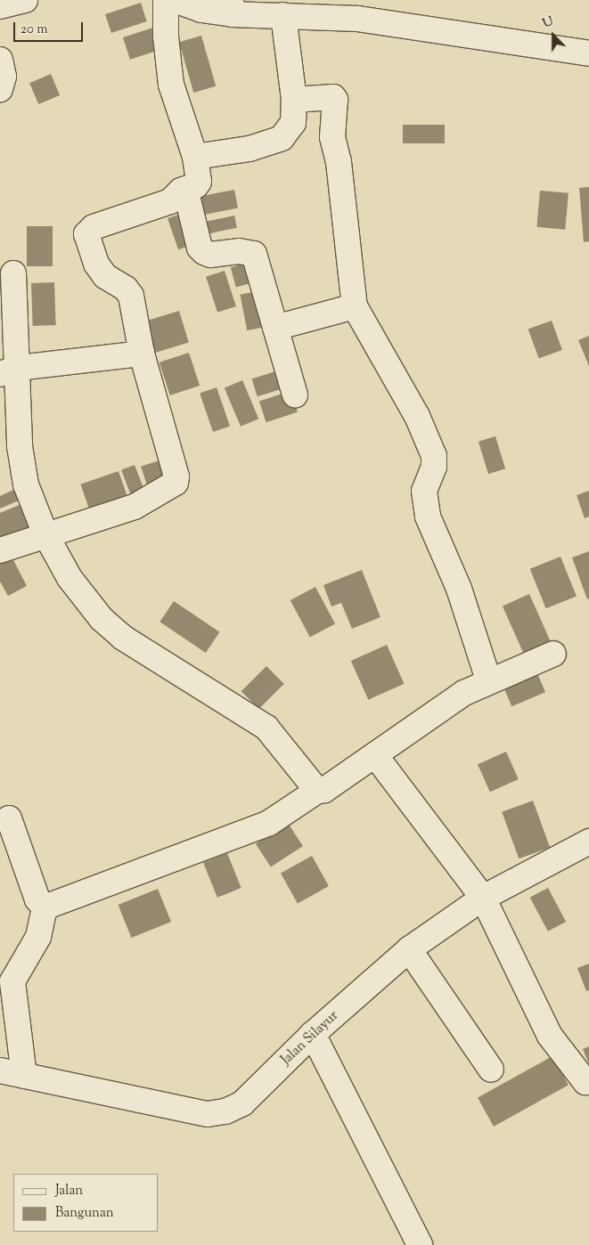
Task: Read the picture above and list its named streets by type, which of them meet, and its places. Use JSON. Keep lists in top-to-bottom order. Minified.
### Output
{"streets":{"street":["Jalan Silayur"]},"legend":["Jalan","Bangunan"],"scale_bar":"20 m","north":"top"}
